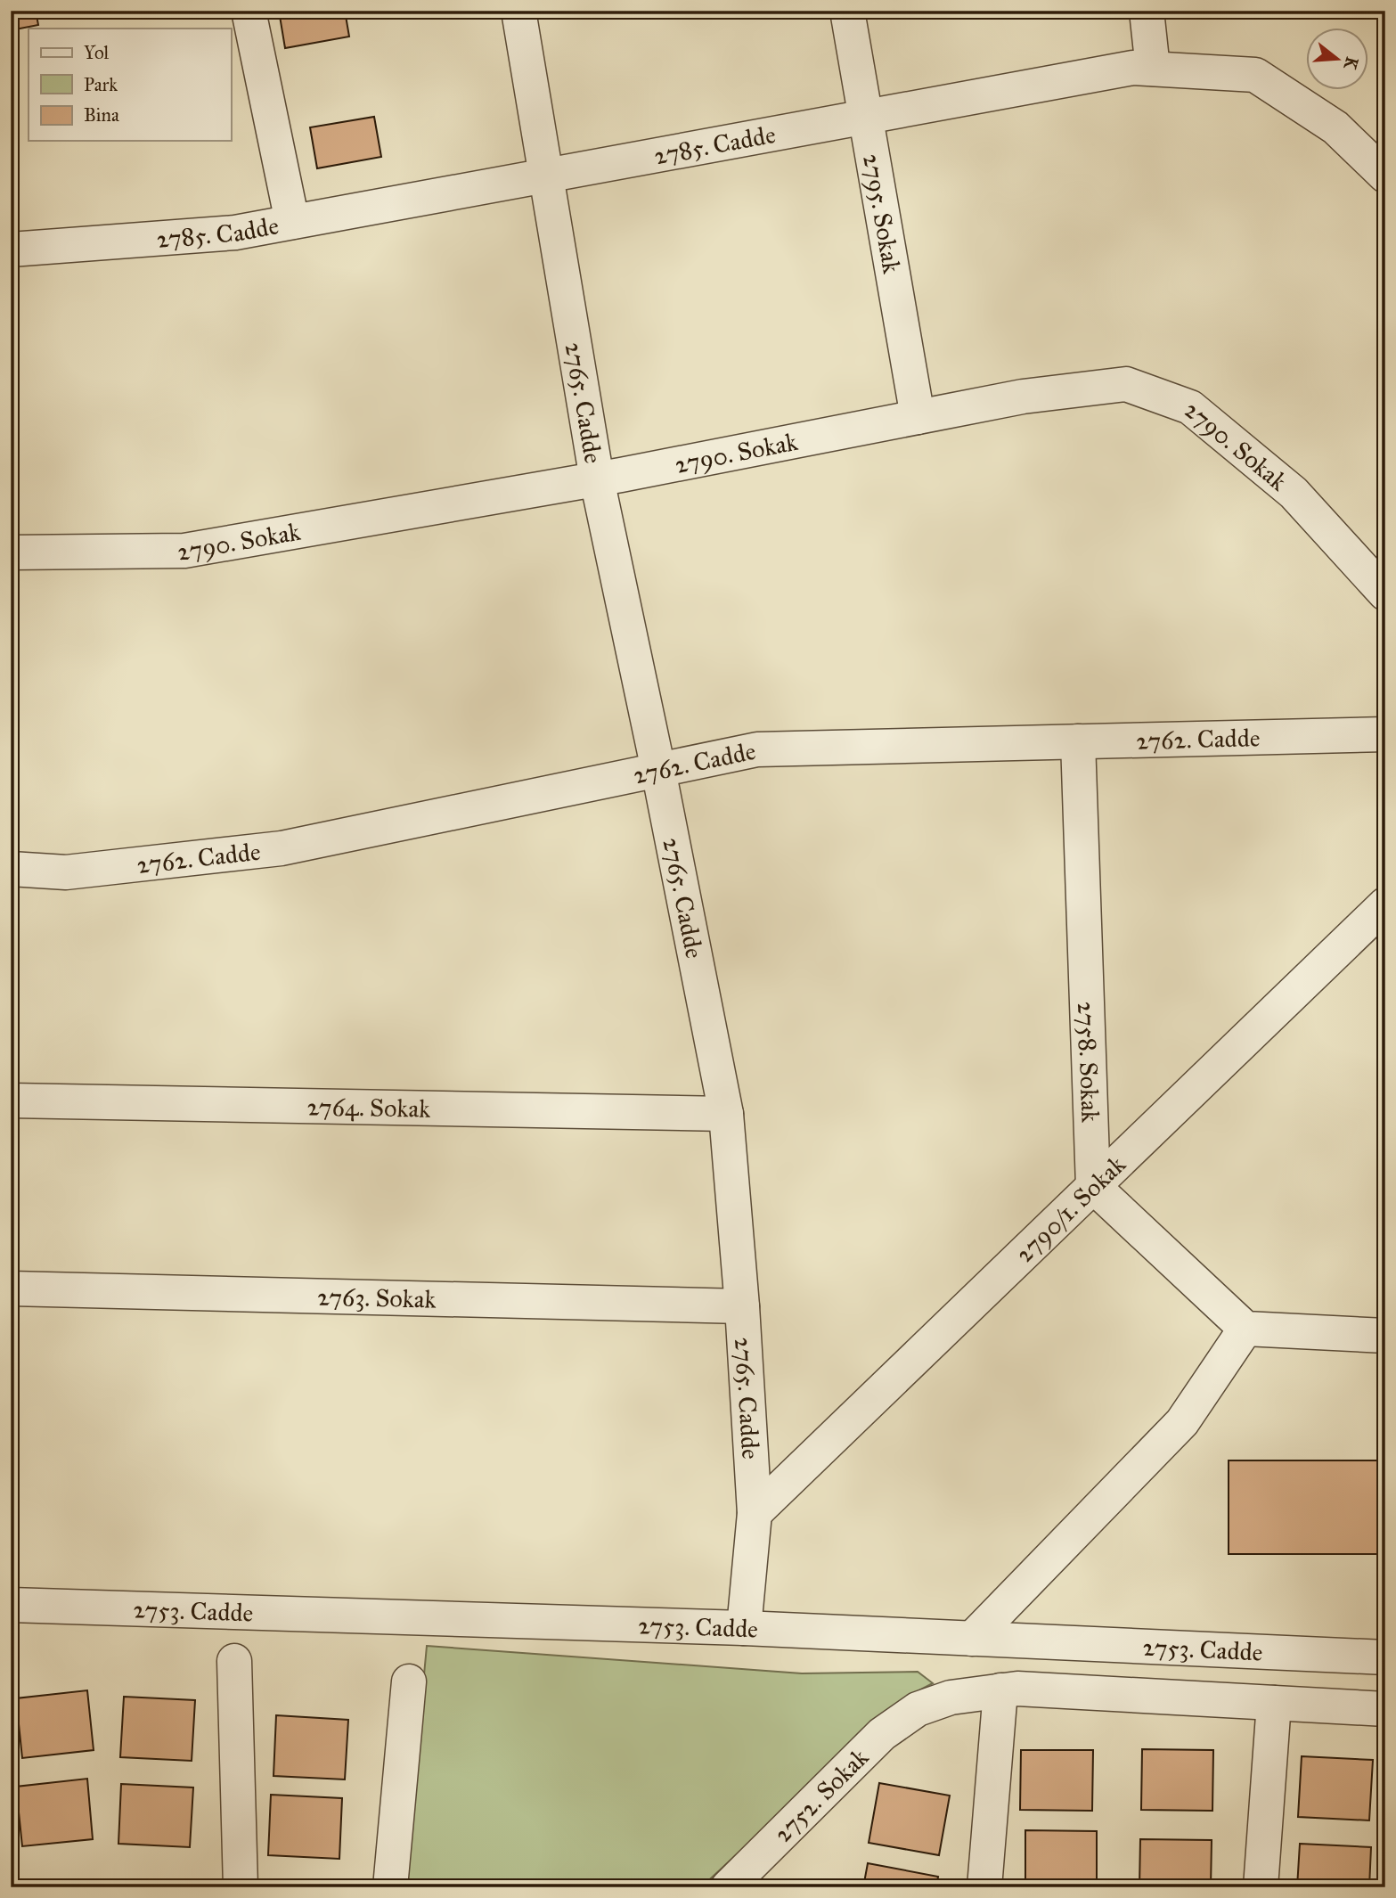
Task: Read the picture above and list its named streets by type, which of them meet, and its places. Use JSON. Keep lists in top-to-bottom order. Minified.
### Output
{"streets":{"street":["2785. Cadde","2795. Sokak","2765. Cadde","2790. Sokak","2762. Cadde","2758. Sokak","2764. Sokak","2790/1. Sokak","2763. Sokak","2753. Cadde","2752. Sokak"]},"crossings":[["2785. Cadde","2795. Sokak"],["2785. Cadde","2765. Cadde"],["2795. Sokak","2790. Sokak"],["2765. Cadde","2790. Sokak"],["2765. Cadde","2762. Cadde"],["2765. Cadde","2764. Sokak"],["2765. Cadde","2790/1. Sokak"],["2765. Cadde","2763. Sokak"],["2765. Cadde","2753. Cadde"],["2762. Cadde","2758. Sokak"],["2758. Sokak","2790/1. Sokak"]],"legend":["Yol","Park","Bina"],"north":"right"}
